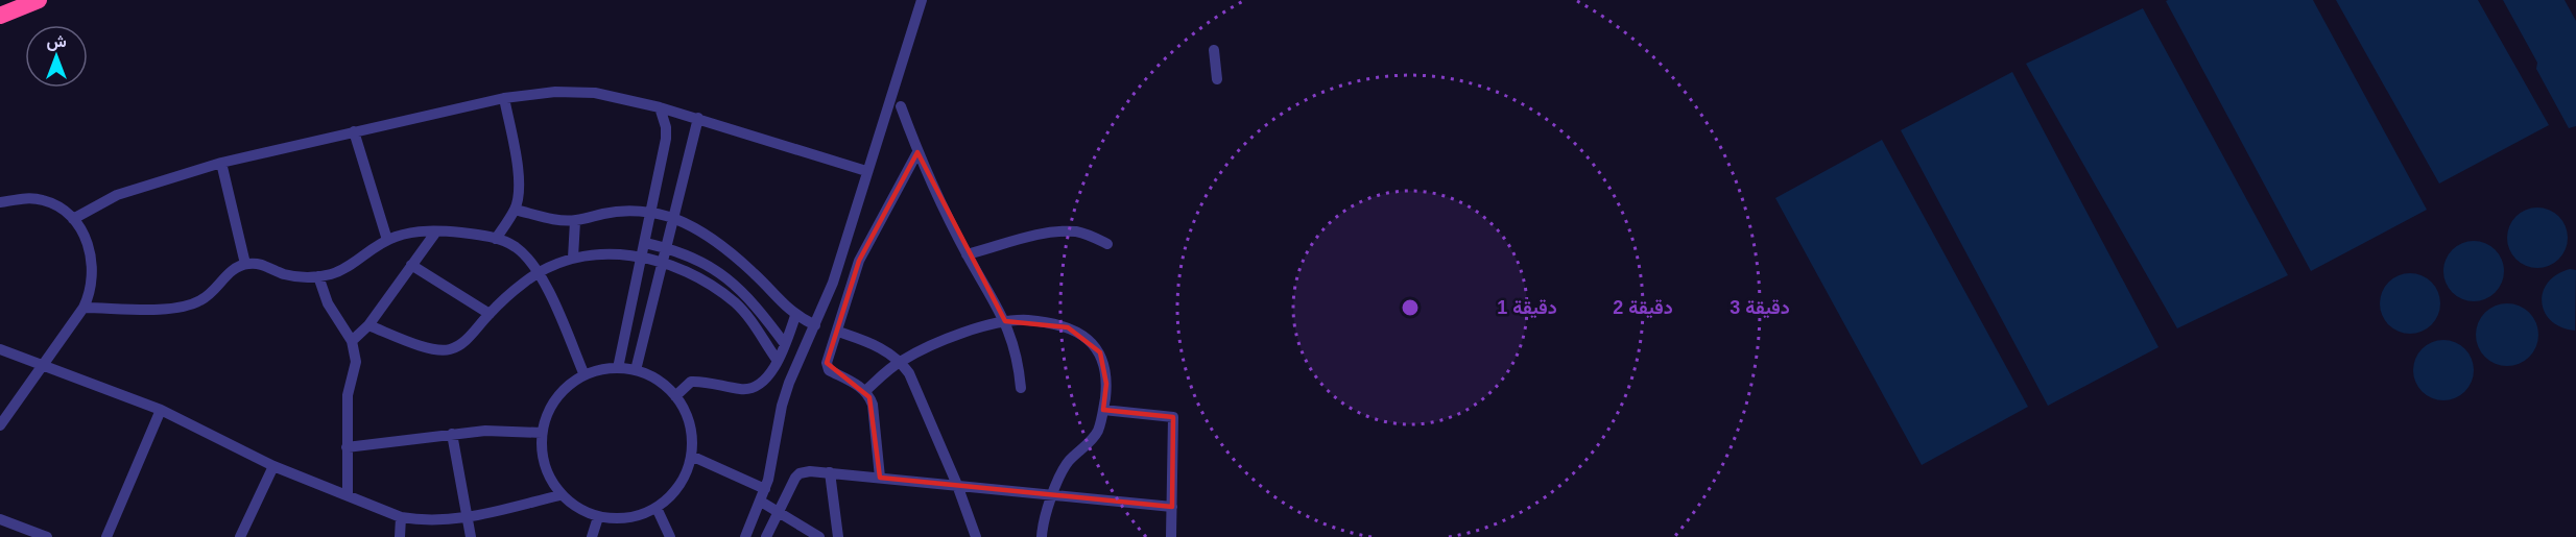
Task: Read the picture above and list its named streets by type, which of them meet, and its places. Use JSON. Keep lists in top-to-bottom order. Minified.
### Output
{"north":"top","rings":["1 دقيقة","2 دقيقة","3 دقيقة"]}
